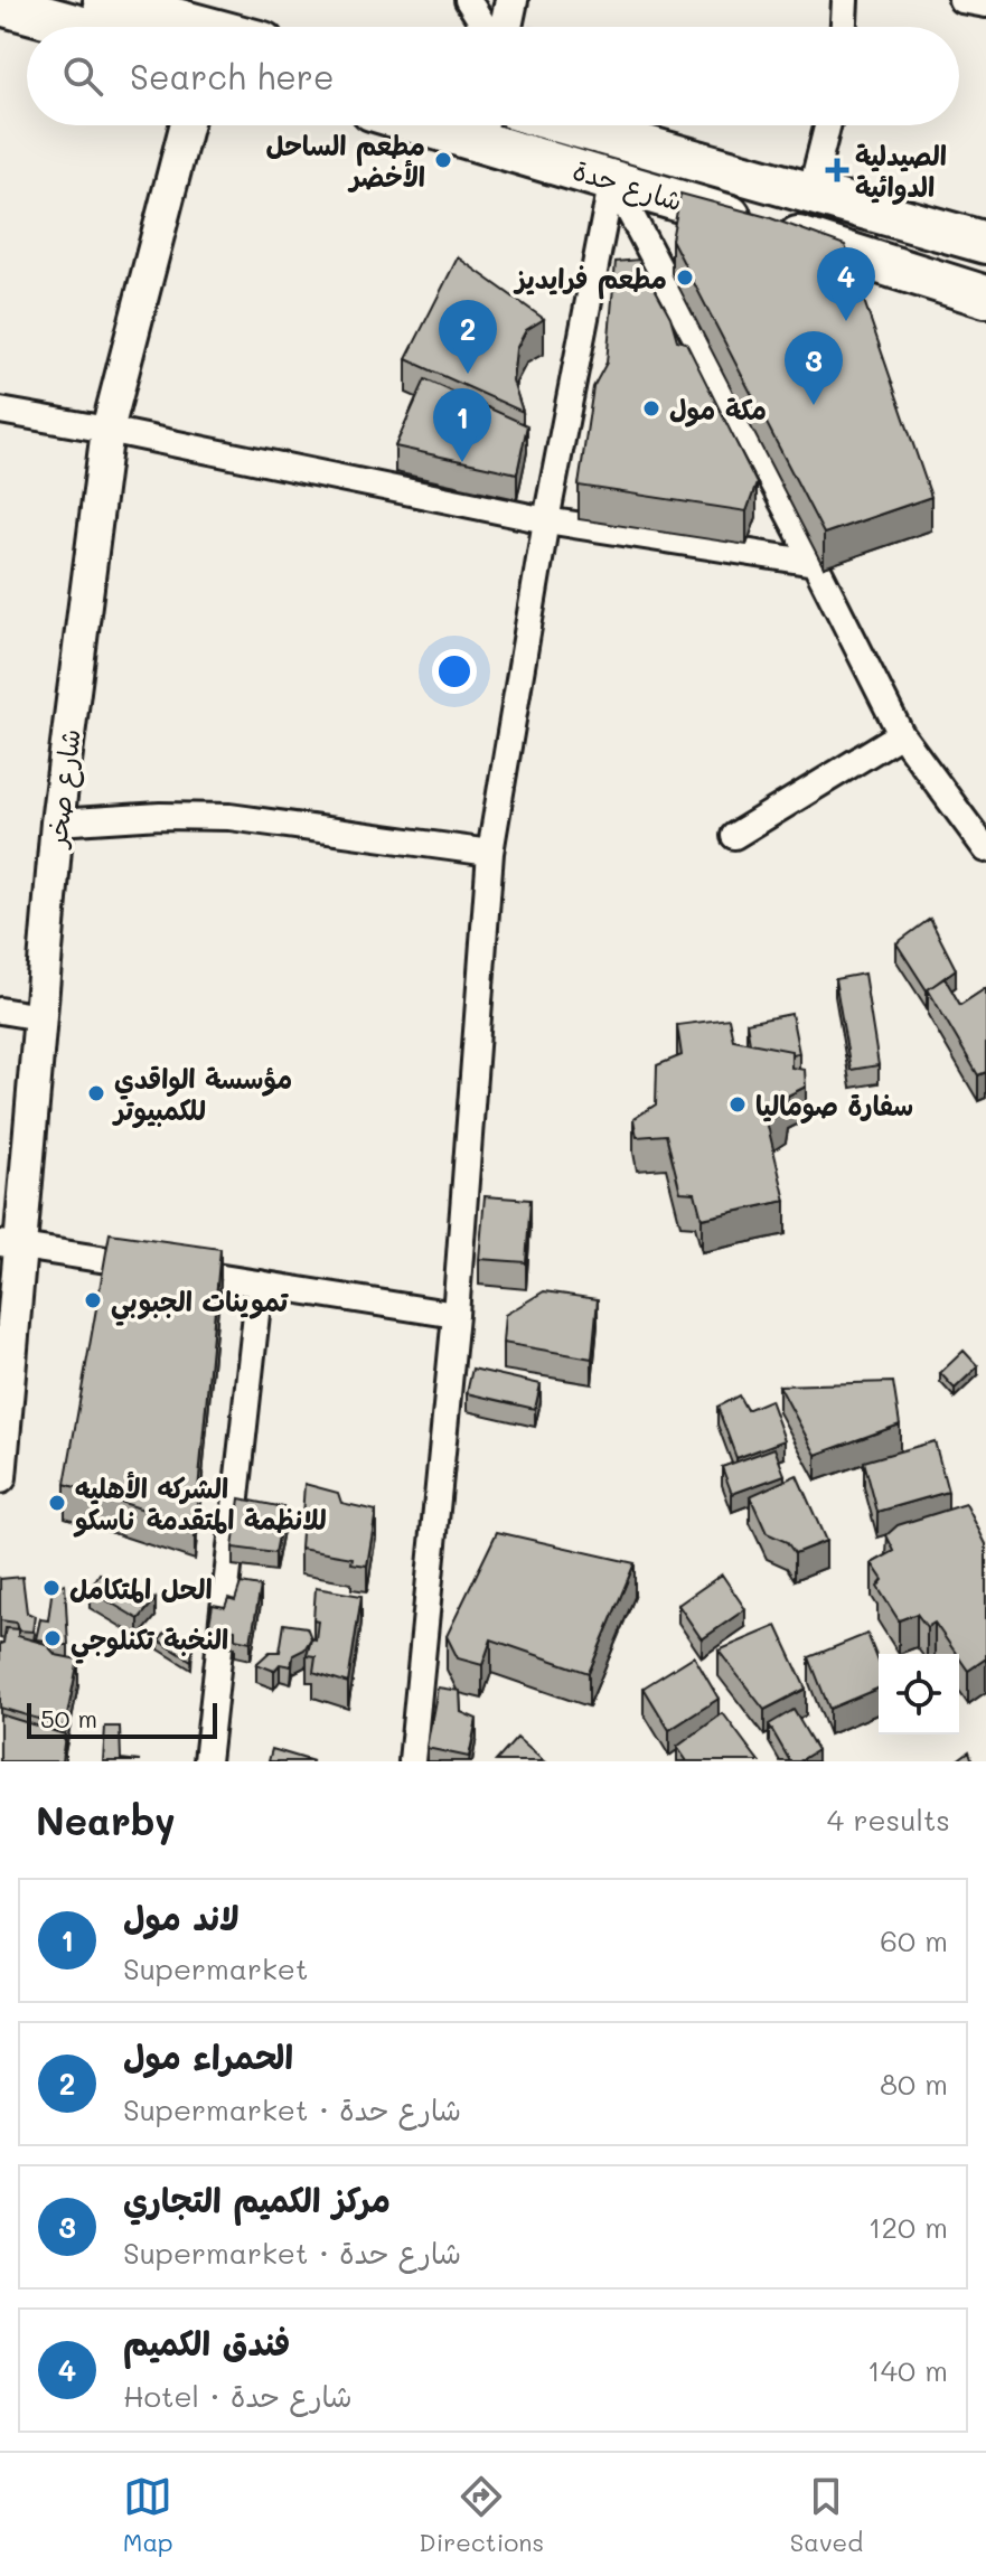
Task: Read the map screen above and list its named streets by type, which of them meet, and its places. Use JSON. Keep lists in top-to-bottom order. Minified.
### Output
{"streets":{"main road":["شارع حدة"],"street":["شارع صخر"]},"places":{"other":["مطعم الساحل الأخضر","مطعم فرايديز","مكة مول","مؤسسة الواقدي للكمبيوتر","سفارة صوماليا","تموينات الجبوبي","الشركه الأهليه للانظمة المتقدمة ناسكو","الحل المتكامل","النخبة تكنلوجي"],"health":["الصيدلية الدوائية"]},"scale_bar":"50 m","page":{"search":"Search here","pins":["4","2","3","1"],"scale":"50 m","heading":["Nearby","4 results"],"list":[{"mark":"1","name":"لاند مول","note":"Supermarket","value":"60 m"},{"mark":"2","name":"الحمراء مول","note":"Supermarket · شارع حدة","value":"80 m"},{"mark":"3","name":"مركز الكميم التجاري","note":"Supermarket · شارع حدة","value":"120 m"},{"mark":"4","name":"فندق الكميم","note":"Hotel · شارع حدة","value":"140 m"}],"nav":["Map","Directions","Saved"]}}
